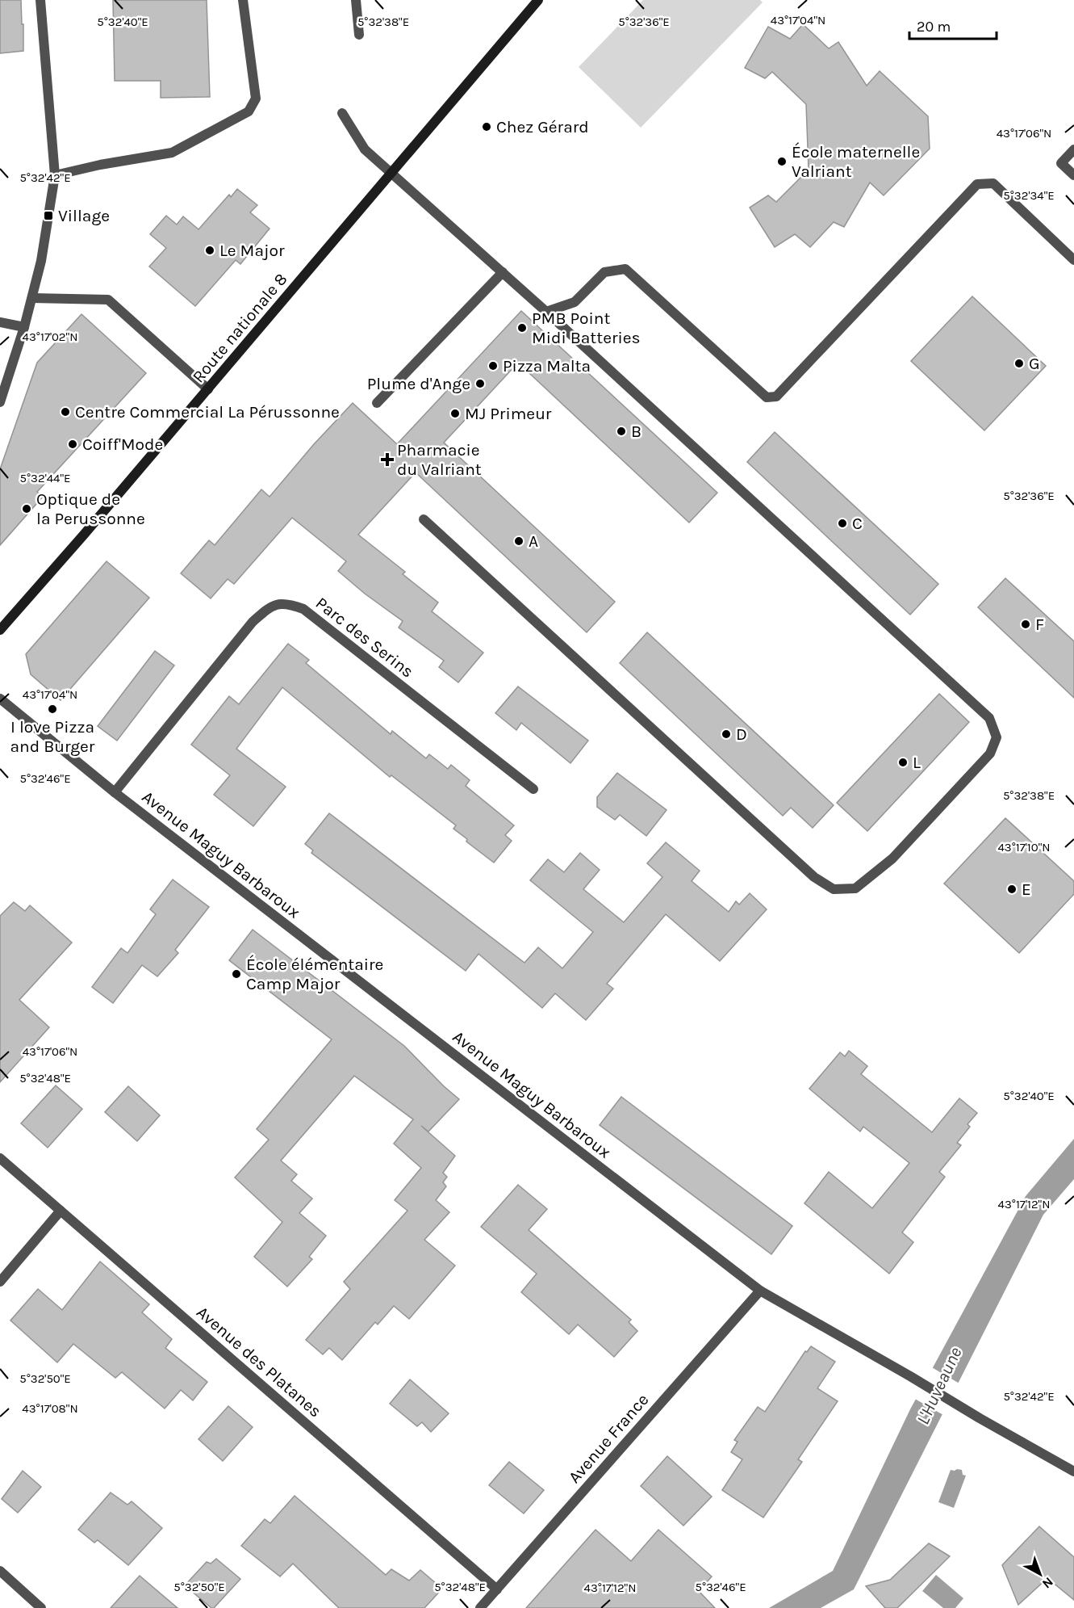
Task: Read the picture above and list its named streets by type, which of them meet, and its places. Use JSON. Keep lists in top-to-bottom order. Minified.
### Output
{"streets":{"main road":["Route nationale 8"],"street":["Parc des Serins","Avenue Maguy Barbaroux","Avenue des Platanes","Avenue France"]},"crossings":[["Parc des Serins","Avenue Maguy Barbaroux"],["Avenue Maguy Barbaroux","Avenue France"],["Avenue des Platanes","Avenue France"]],"water":["L'Huveaune"],"places":{"other":["Chez Gérard","École maternelle Valriant","Le Major","PMB Point Midi Batteries","G","Pizza Malta","Plume d'Ange","Centre Commercial La Pérussonne","MJ Primeur","B","Coiff'Mode","Optique de la Perussonne","C","A","F","I love Pizza and Burger","D","L","E","École élémentaire Camp Major"],"transit":["Village"],"health":["Pharmacie du Valriant"]},"scale_bar":"20 m","north":"bottom right","coordinates":["43°17'04\"N","5°32'40\"E","5°32'36\"E","5°32'38\"E","43°17'06\"N","5°32'42\"E","5°32'34\"E","43°17'02\"N","5°32'44\"E","5°32'46\"E","43°17'10\"N","5°32'48\"E","43°17'12\"N","5°32'50\"E","43°17'08\"N"]}
